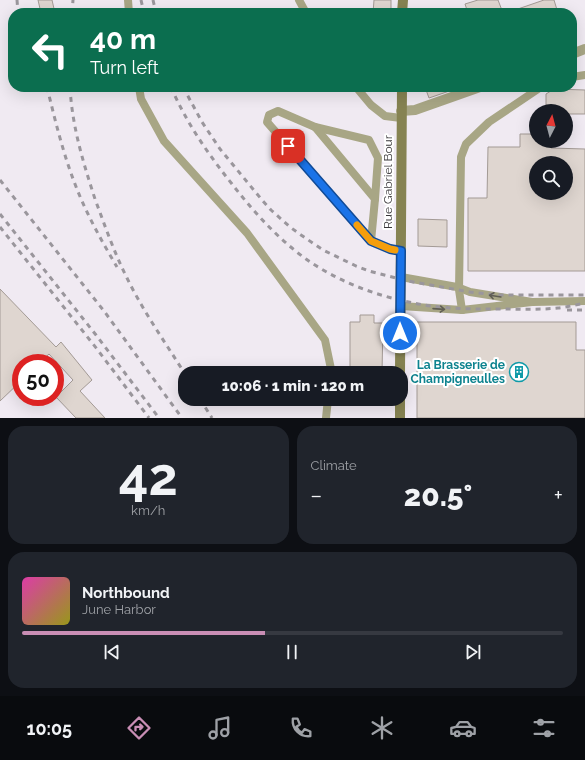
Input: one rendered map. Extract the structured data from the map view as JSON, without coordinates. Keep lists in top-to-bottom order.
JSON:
{
  "streets": {
    "main road": ["Rue Gabriel Bour"]
  },
  "places": {
    "building": ["La Brasserie de Champigneulles"]
  },
  "north": "top",
  "page": {
    "turn": ["40 m", "Turn left"],
    "limit": "50",
    "trip": "10:06 · 1 min · 120 m",
    "tile": [
      ["42", "km/h"],
      "Climate"
    ],
    "heat": ["−", "20.5°", "+"],
    "song": ["Northbound", "June Harbor"],
    "tabs": "10:05"
  }
}
